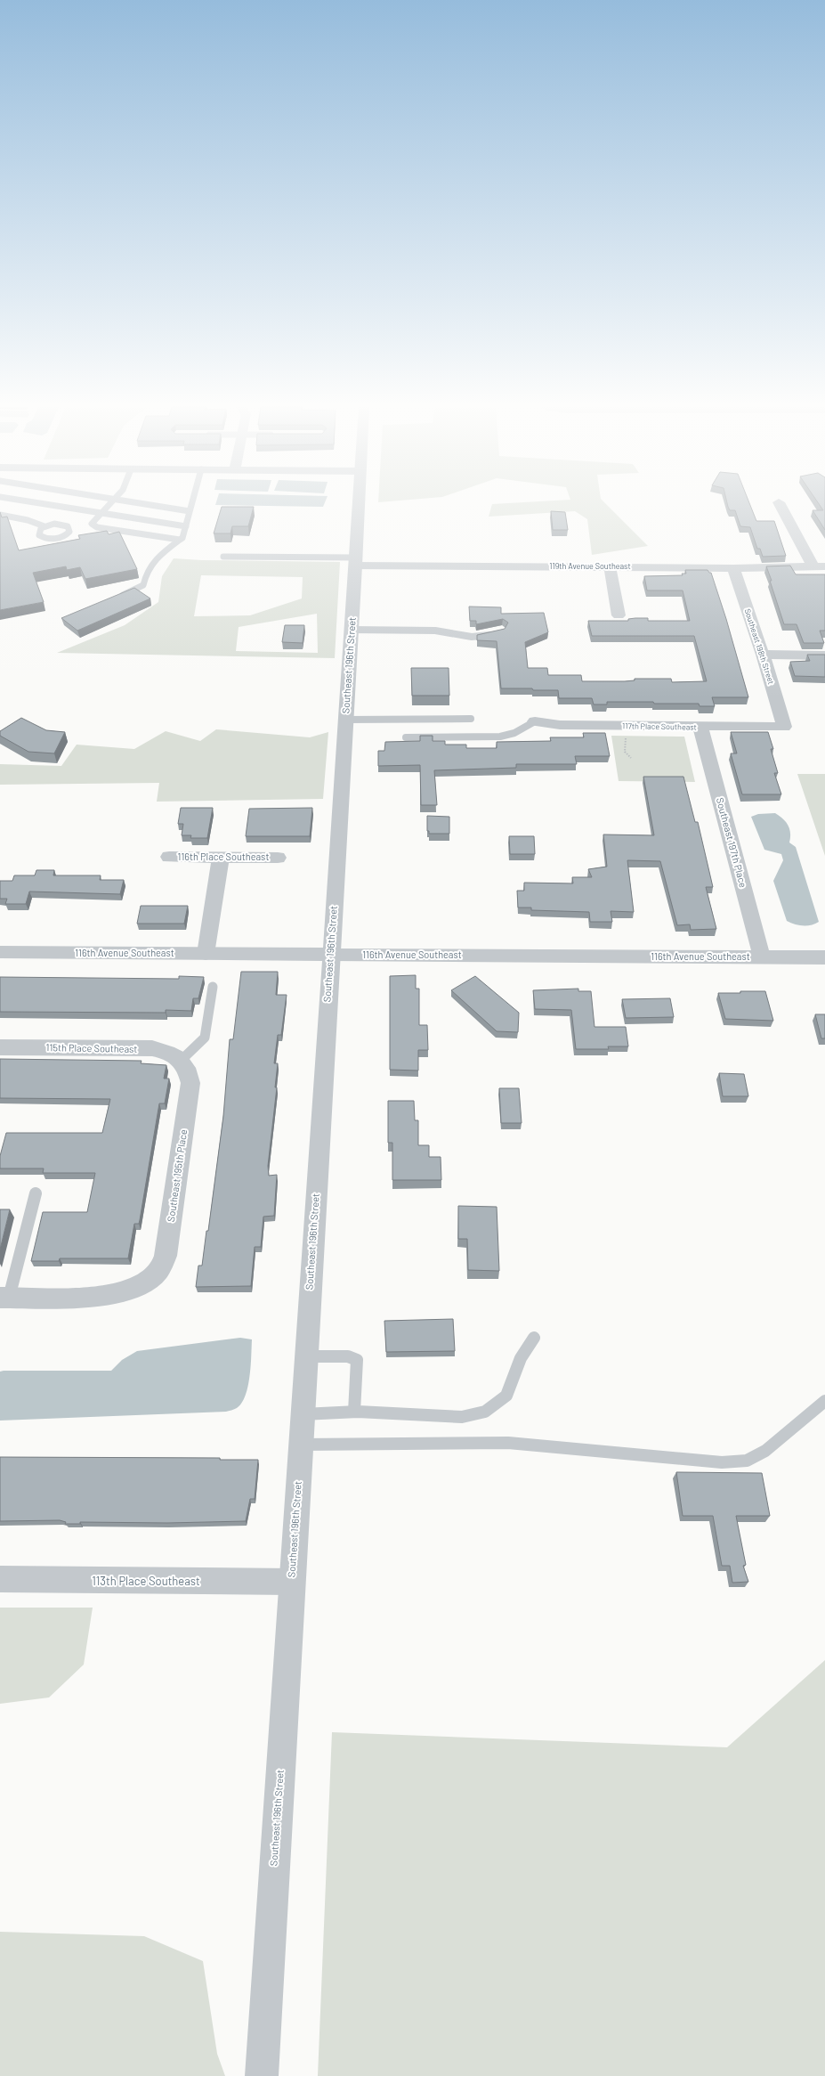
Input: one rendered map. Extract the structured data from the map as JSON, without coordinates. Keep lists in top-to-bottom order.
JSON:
{
  "streets": {
    "street": [
      "119th Avenue Southeast",
      "Southeast 198th Street",
      "Southeast 196th Street",
      "117th Place Southeast",
      "Southeast 197th Place",
      "116th Place Southeast",
      "116th Avenue Southeast",
      "115th Place Southeast",
      "Southeast 195th Place",
      "113th Place Southeast"
    ]
  },
  "crossings": [
    ["119th Avenue Southeast", "Southeast 198th Street"],
    ["119th Avenue Southeast", "Southeast 196th Street"],
    ["Southeast 198th Street", "117th Place Southeast"],
    ["Southeast 196th Street", "116th Avenue Southeast"],
    ["Southeast 196th Street", "113th Place Southeast"],
    ["117th Place Southeast", "Southeast 197th Place"],
    ["Southeast 197th Place", "116th Avenue Southeast"],
    ["115th Place Southeast", "Southeast 195th Place"]
  ]
}
